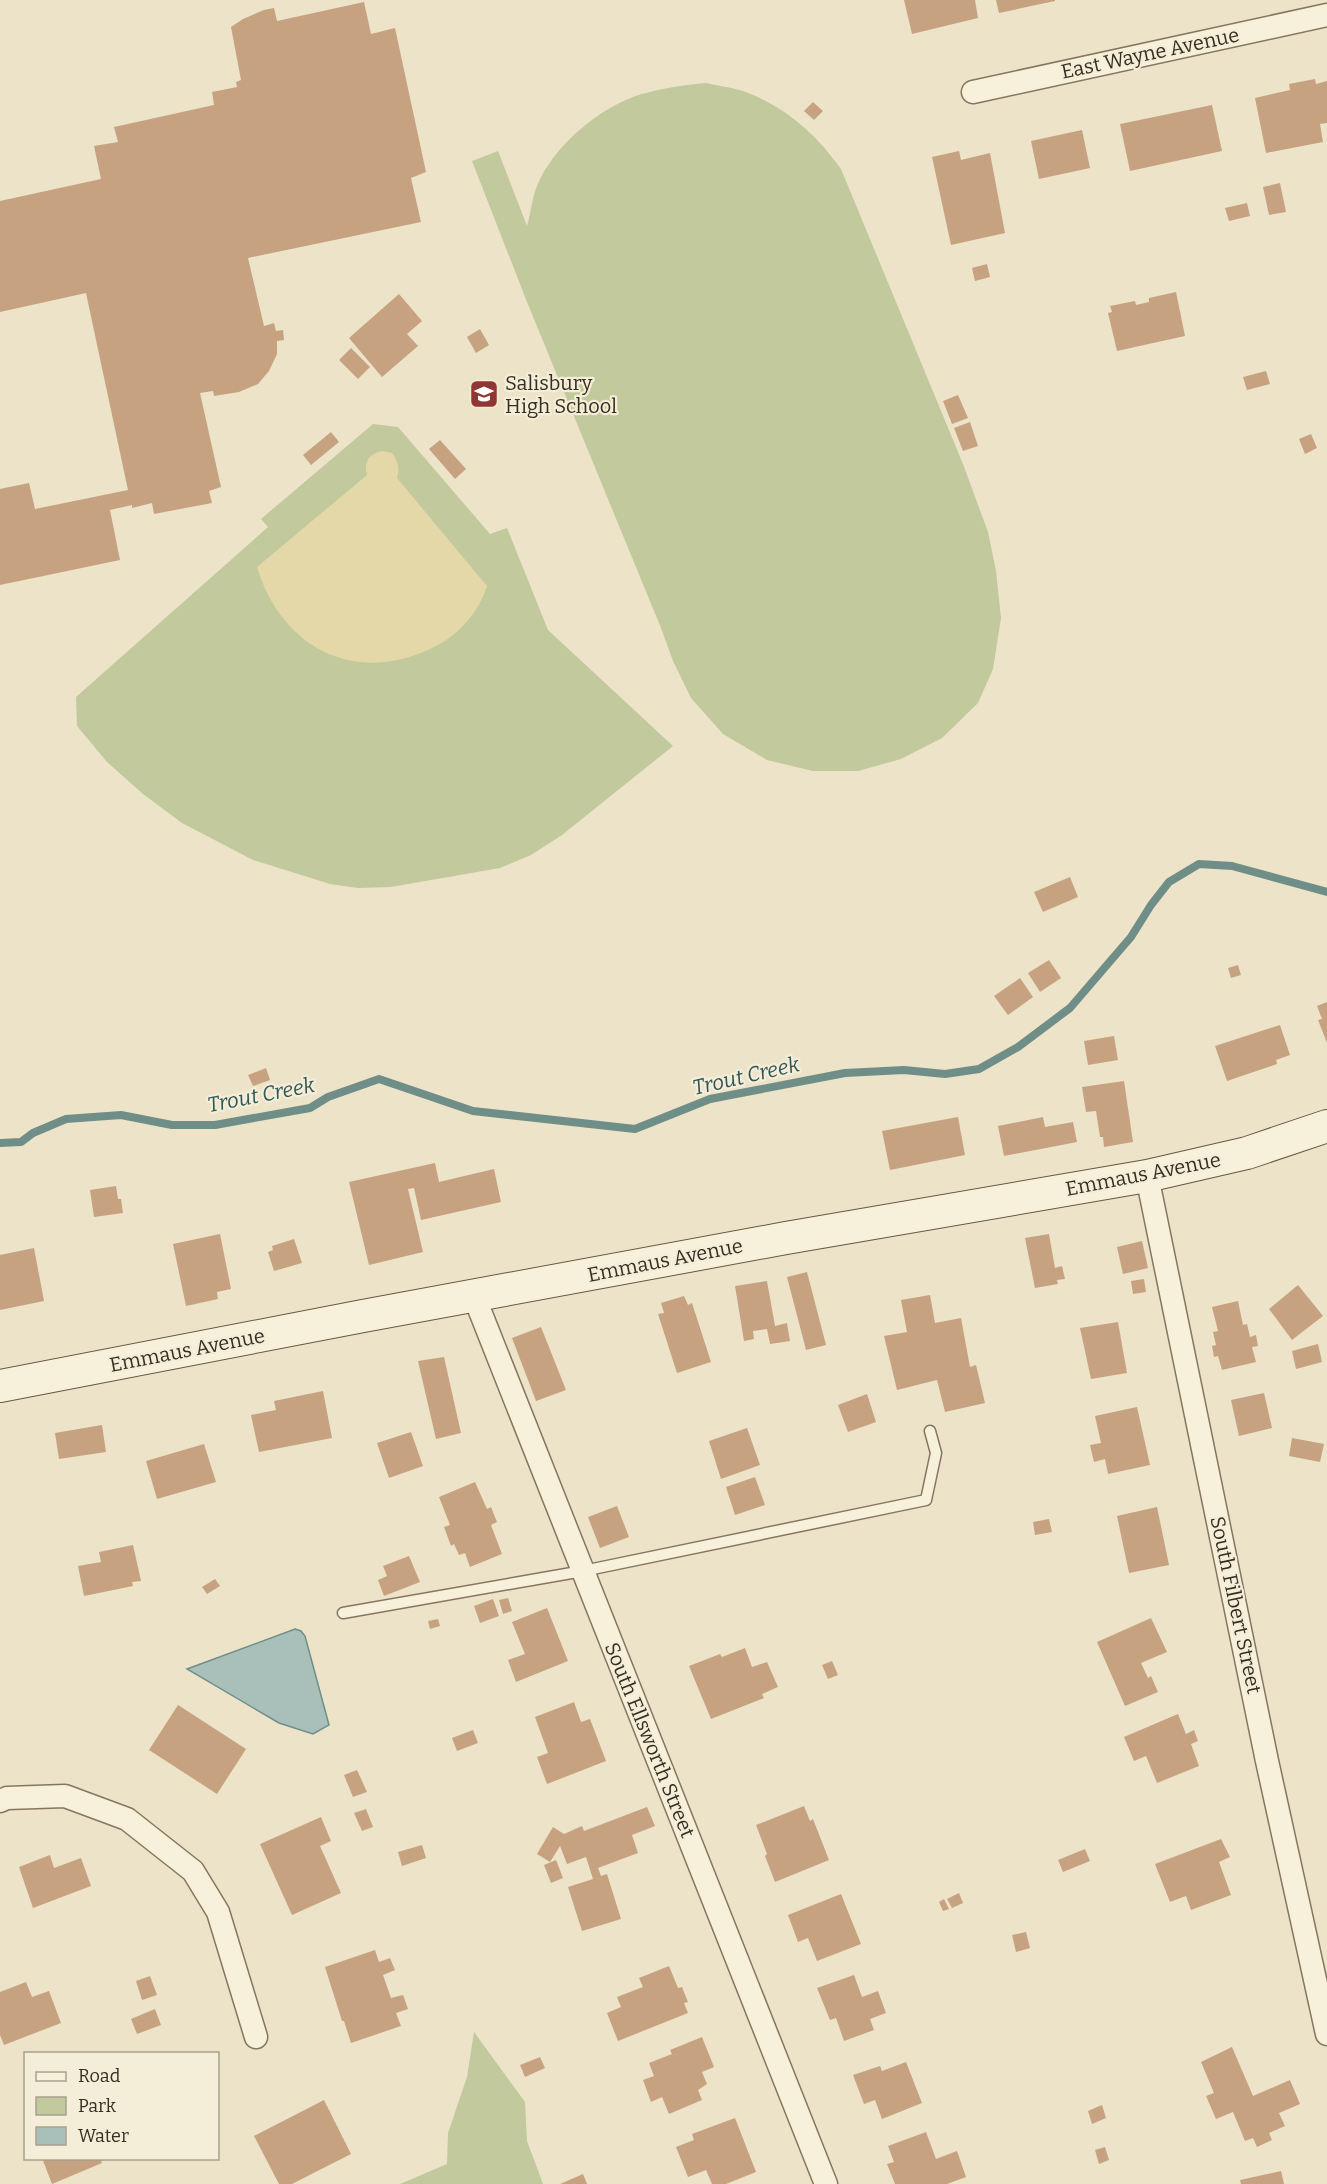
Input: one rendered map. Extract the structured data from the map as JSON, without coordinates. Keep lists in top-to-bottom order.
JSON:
{
  "streets": {
    "main road": ["Emmaus Avenue"],
    "street": ["East Wayne Avenue", "South Filbert Street", "South Ellsworth Street"]
  },
  "crossings": [
    ["Emmaus Avenue", "South Filbert Street"],
    ["Emmaus Avenue", "South Ellsworth Street"]
  ],
  "water": ["Trout Creek"],
  "places": {
    "school or university": ["Salisbury High School"]
  },
  "legend": ["Road", "Park", "Water"]
}
